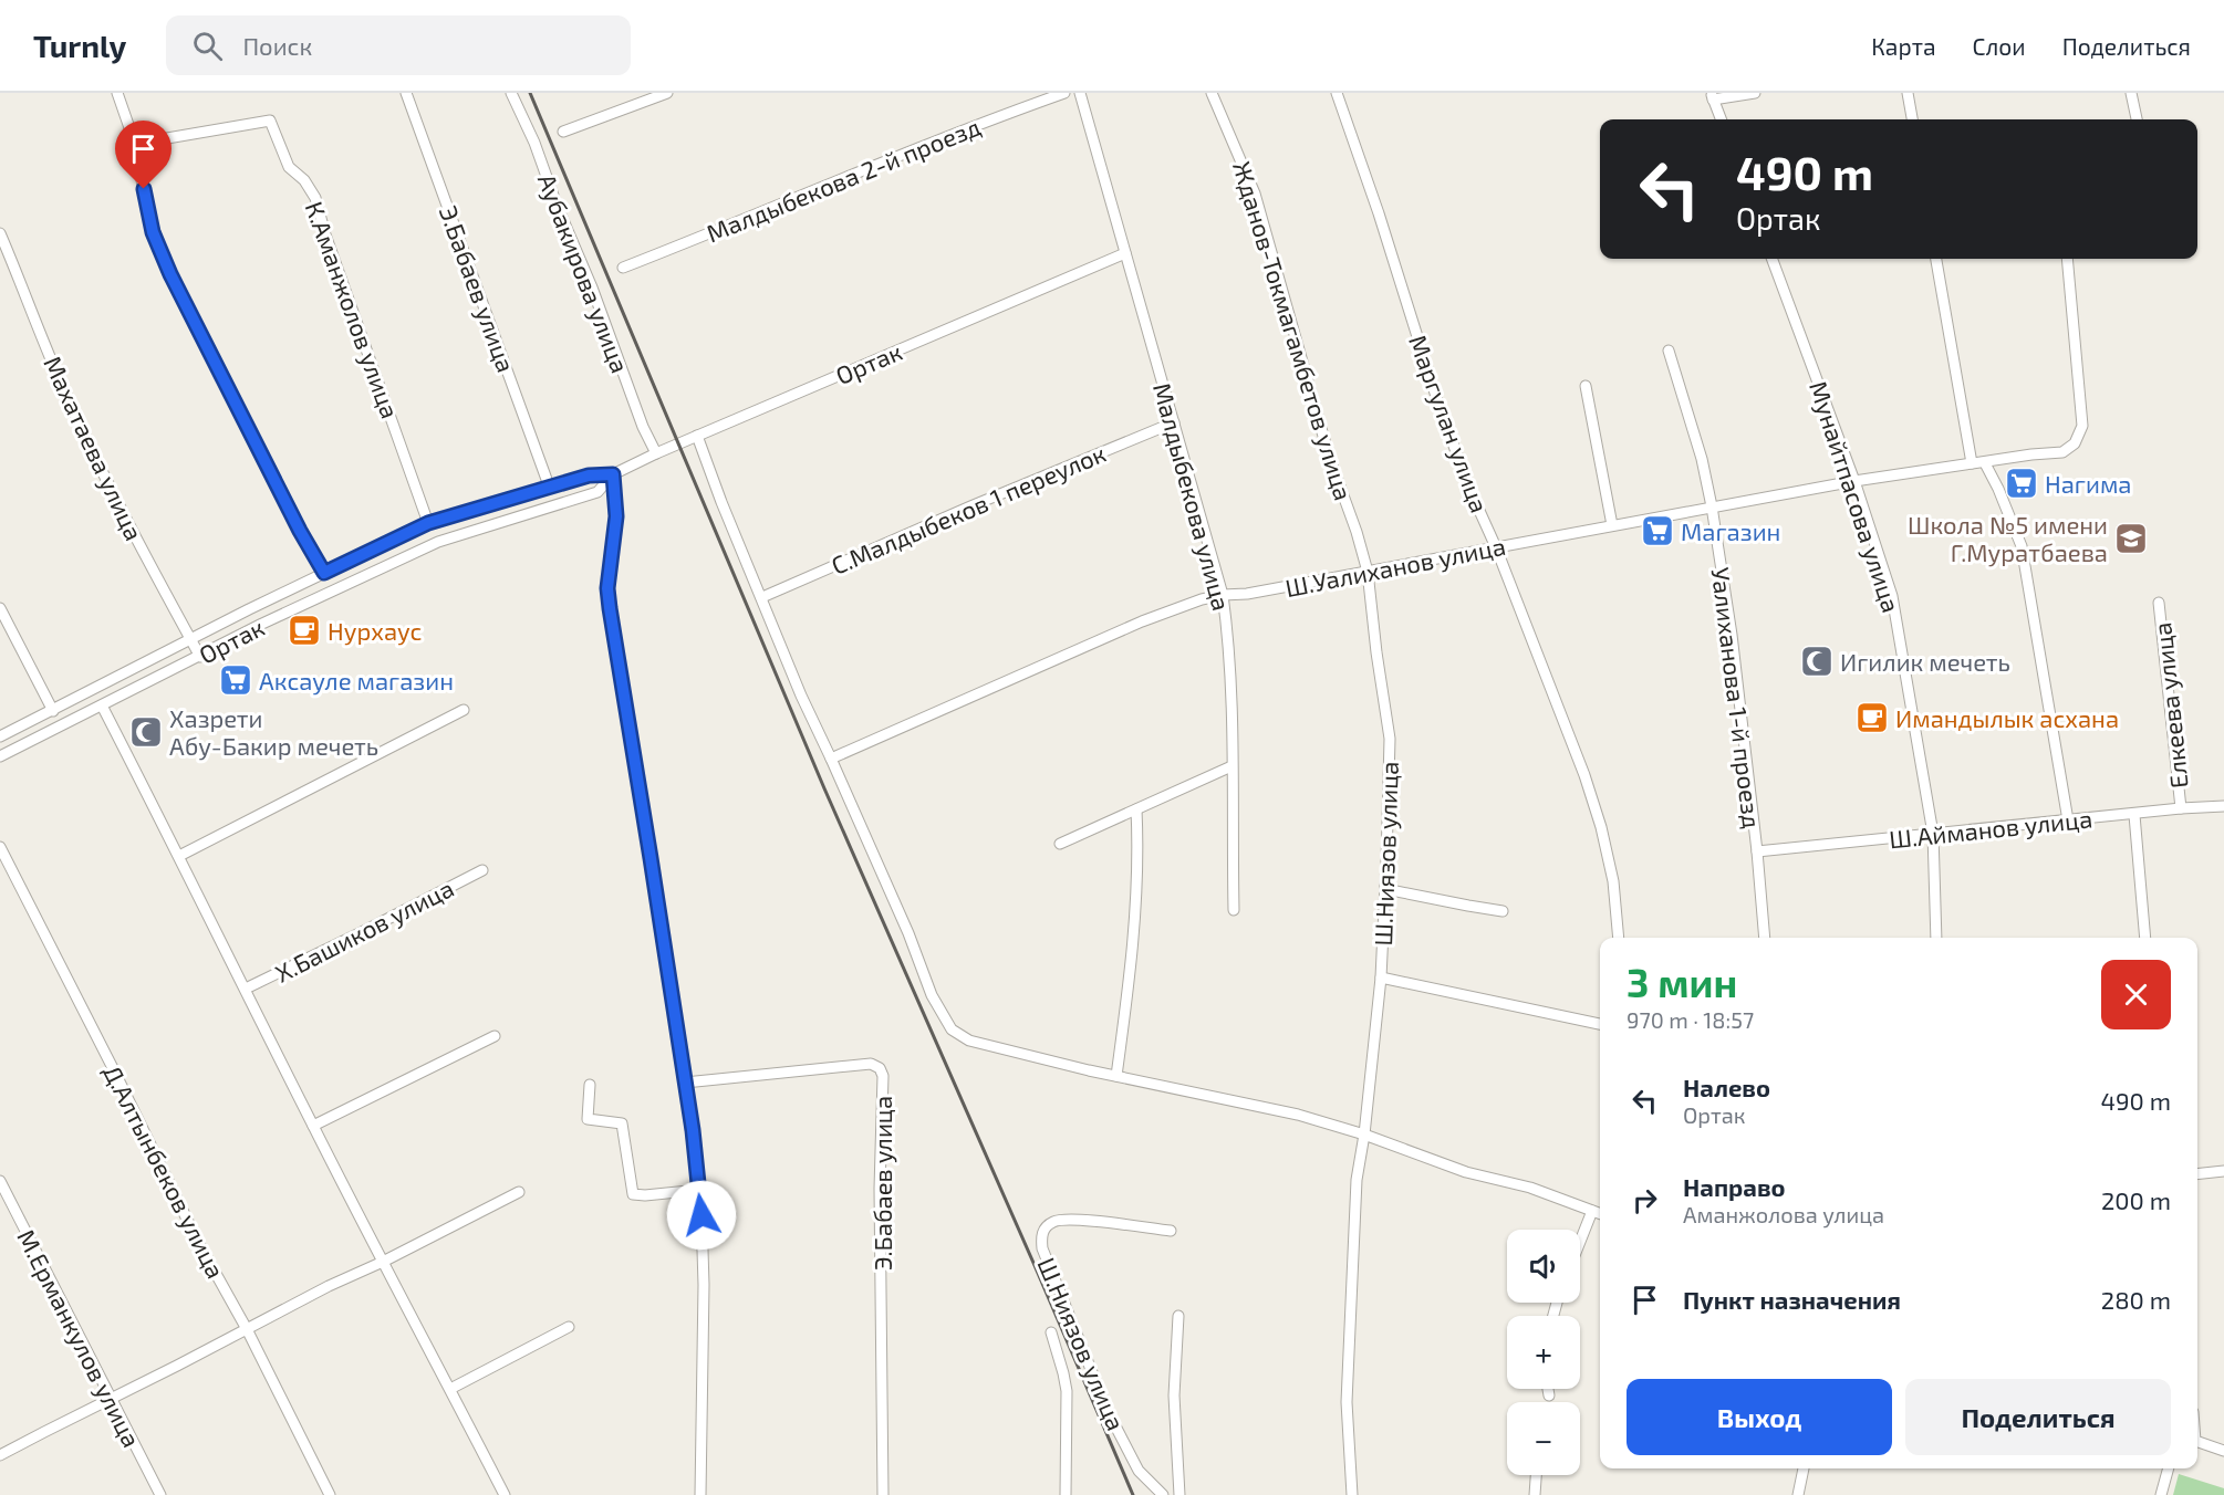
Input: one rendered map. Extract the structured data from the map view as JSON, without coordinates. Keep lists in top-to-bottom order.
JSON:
{
  "streets": {
    "street": [
      "Малдыбекова 2-й проезд",
      "Аубакирова улица",
      "Э.Бабаев улица",
      "К.Аманжолов улица",
      "Жданов-Токмагамбетов улица",
      "Ортак",
      "Маргулан улица",
      "Махатаева улица",
      "Малдыбекова улица",
      "Мунайтпасова улица",
      "С.Малдыбеков 1 переулок",
      "Ш.Уалиханов улица",
      "Уалиханова 1-й проезд",
      "Елкеева улица",
      "Ш.Айманов улица",
      "Ш.Ниязов улица",
      "Х.Башиков улица",
      "Д.Алтынбеков улица",
      "М.Ерманкулов улица"
    ]
  },
  "crossings": [
    ["Аубакирова улица", "Ортак"],
    ["Э.Бабаев улица", "Ортак"],
    ["К.Аманжолов улица", "Ортак"],
    ["Жданов-Токмагамбетов улица", "Ш.Уалиханов улица"],
    ["Жданов-Токмагамбетов улица", "Ш.Ниязов улица"],
    ["Ортак", "Махатаева улица"],
    ["Ортак", "Малдыбекова улица"],
    ["Ортак", "Х.Башиков улица"],
    ["Маргулан улица", "Ш.Уалиханов улица"],
    ["Малдыбекова улица", "С.Малдыбеков 1 переулок"],
    ["Малдыбекова улица", "Ш.Уалиханов улица"],
    ["Мунайтпасова улица", "Ш.Уалиханов улица"],
    ["Мунайтпасова улица", "Ш.Айманов улица"],
    ["Ш.Уалиханов улица", "Уалиханова 1-й проезд"],
    ["Ш.Уалиханов улица", "Ш.Ниязов улица"],
    ["Уалиханова 1-й проезд", "Ш.Айманов улица"],
    ["Елкеева улица", "Ш.Айманов улица"]
  ],
  "places": {
    "supermarket": ["Нагима", "Магазин", "Аксауле магазин"],
    "school or university": ["Школа №5 имени Г.Муратбаева"],
    "cafe": ["Нурхаус", "Имандылык асхана"],
    "mosque": ["Игилик мечеть", "Хазрети Абу-Бакир мечеть"]
  },
  "page": {
    "header": "Turnly",
    "search": "Поиск",
    "nav": ["Карта", "Слои", "Поделиться"],
    "turn": ["490 m", "Ортак"],
    "heading": ["3 мин", "970 m · 18:57"],
    "list": [
      {
        "name": "Налево",
        "note": "Ортак",
        "value": "490 m"
      },
      {
        "name": "Направо",
        "note": "Аманжолова улица",
        "value": "200 m"
      },
      {
        "name": "Пункт назначения",
        "value": "280 m"
      }
    ],
    "map_buttons": ["+", "−"],
    "buttons": ["Выход", "Поделиться"]
  }
}
